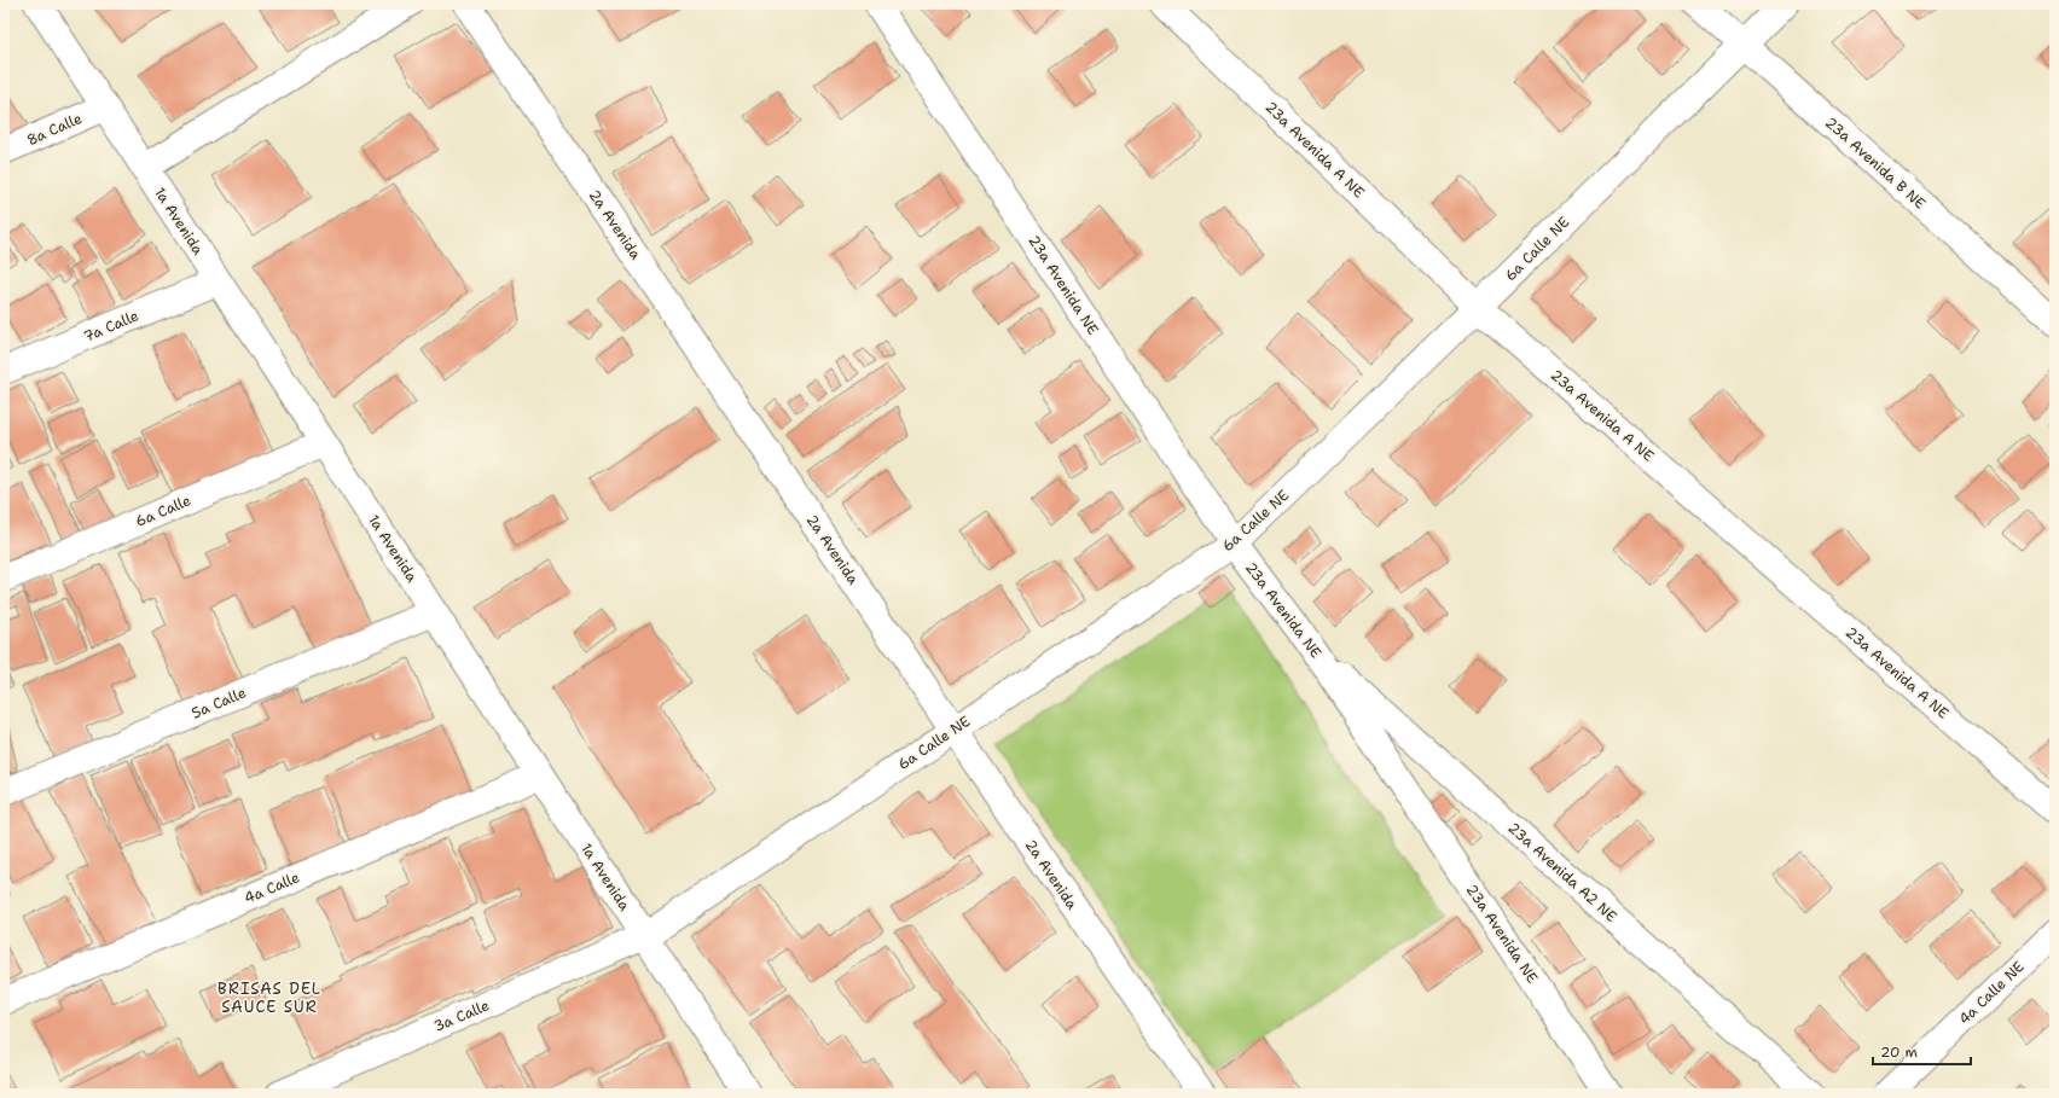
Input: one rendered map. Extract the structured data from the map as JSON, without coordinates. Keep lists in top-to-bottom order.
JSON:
{
  "streets": {
    "street": [
      "8a Calle",
      "23a Avenida A NE",
      "23a Avenida B NE",
      "1a Avenida",
      "2a Avenida",
      "6a Calle NE",
      "23a Avenida NE",
      "7a Calle",
      "6a Calle",
      "5a Calle",
      "23a Avenida A2 NE",
      "4a Calle",
      "4a Calle NE",
      "3a Calle"
    ]
  },
  "crossings": [
    ["8a Calle", "1a Avenida"],
    ["23a Avenida A NE", "6a Calle NE"],
    ["23a Avenida B NE", "6a Calle NE"],
    ["1a Avenida", "6a Calle NE"],
    ["1a Avenida", "7a Calle"],
    ["1a Avenida", "6a Calle"],
    ["1a Avenida", "5a Calle"],
    ["1a Avenida", "4a Calle"],
    ["1a Avenida", "3a Calle"],
    ["2a Avenida", "6a Calle NE"],
    ["6a Calle NE", "23a Avenida NE"],
    ["6a Calle NE", "3a Calle"],
    ["23a Avenida NE", "23a Avenida A2 NE"]
  ],
  "districts": ["BRISAS DEL SAUCE SUR"],
  "scale_bar": "20 m"
}
